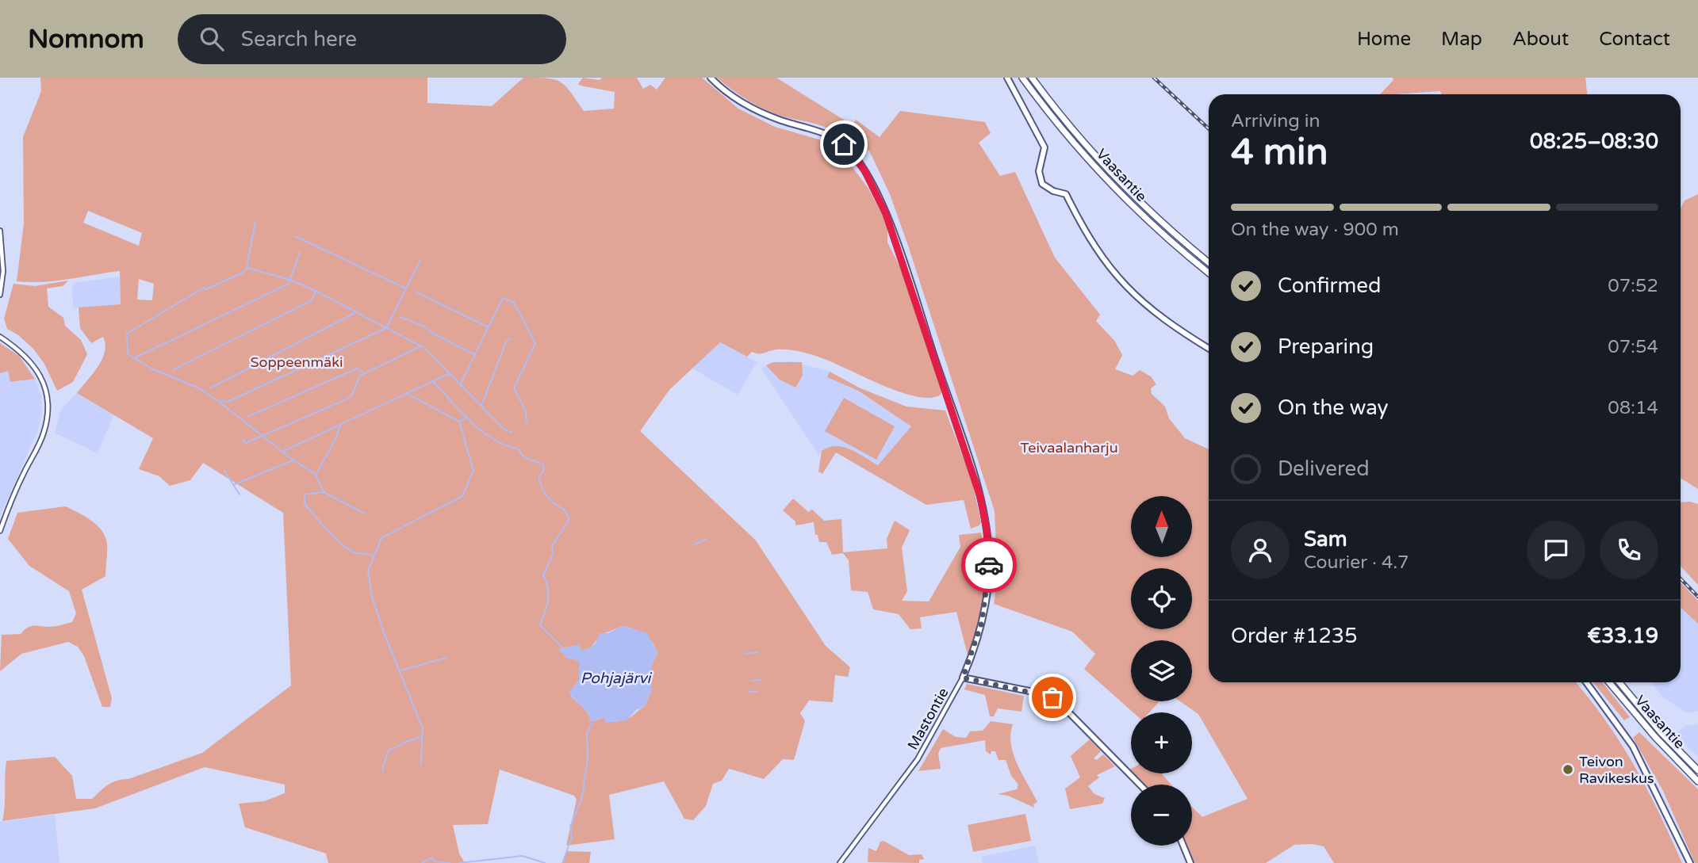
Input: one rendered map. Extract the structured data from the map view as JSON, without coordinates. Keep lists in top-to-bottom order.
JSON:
{
  "streets": {
    "highway": ["Vaasantie"],
    "main road": ["Mastontie"]
  },
  "water": ["Pohjajärvi"],
  "parks": ["Soppeenmäki", "Teivaalanharju"],
  "places": ["Teivon Ravikeskus"],
  "north": "top",
  "page": {
    "header": "Nomnom",
    "search": "Search here",
    "nav": [
      "Home",
      "Map",
      "About",
      "Contact"
    ],
    "heading": ["4 min", "Arriving in", "08:25–08:30"],
    "panel": [
      "Sam",
      "Courier · 4.7",
      "Order #1235",
      "€33.19"
    ],
    "bar": "On the way · 900 m",
    "list": [
      ["Confirmed", "07:52"],
      ["Preparing", "07:54"],
      ["On the way", "08:14"],
      "Delivered"
    ],
    "map_buttons": ["+", "−"]
  }
}
